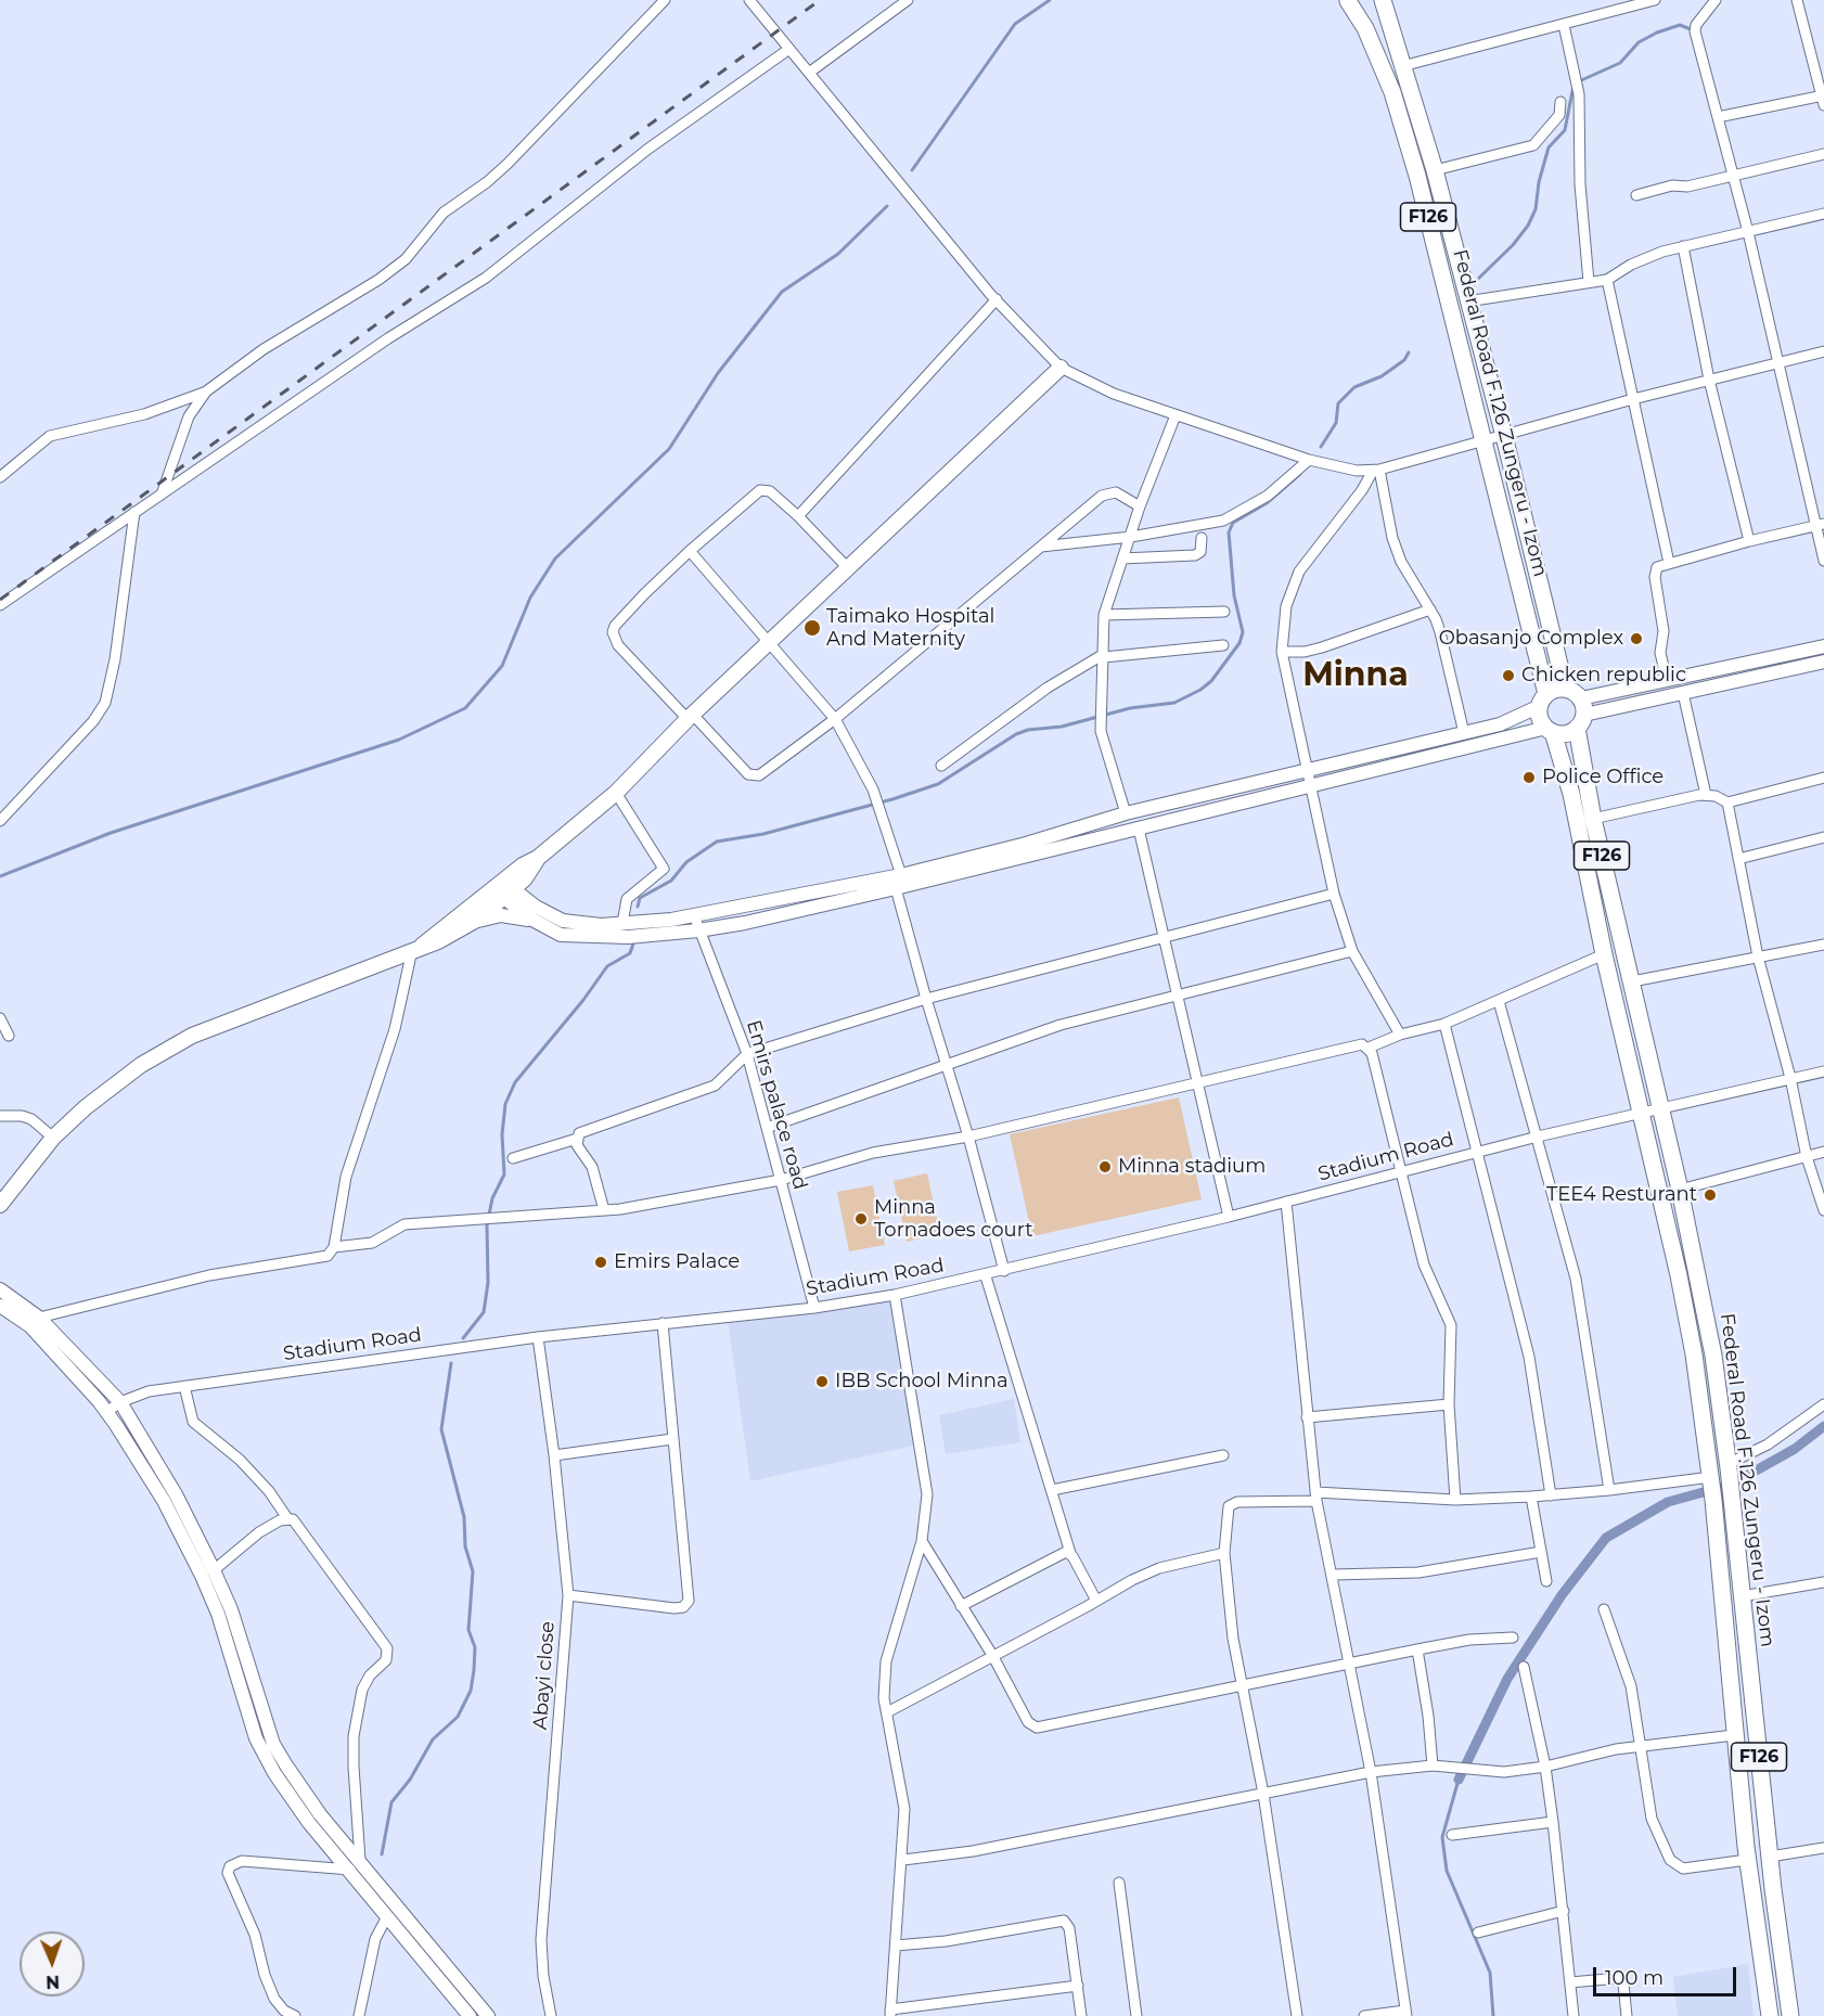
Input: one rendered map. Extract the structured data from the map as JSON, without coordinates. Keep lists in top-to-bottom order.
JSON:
{
  "streets": {
    "main road": ["F126", "Federal Road F.126 Zungeru - Izom"],
    "street": ["Emirs palace road", "Stadium Road", "Abayi close"]
  },
  "crossings": [
    ["F126", "Federal Road F.126 Zungeru - Izom"],
    ["Federal Road F.126 Zungeru - Izom", "Stadium Road"],
    ["Emirs palace road", "Stadium Road"],
    ["Stadium Road", "Abayi close"]
  ],
  "districts": ["Minna"],
  "places": [
    "Taimako Hospital And Maternity",
    "Obasanjo Complex",
    "Chicken republic",
    "Police Office",
    "Minna stadium",
    "TEE4 Resturant",
    "Minna Tornadoes court",
    "Emirs Palace",
    "IBB School Minna"
  ],
  "scale_bar": "100 m",
  "north": "bottom"
}
